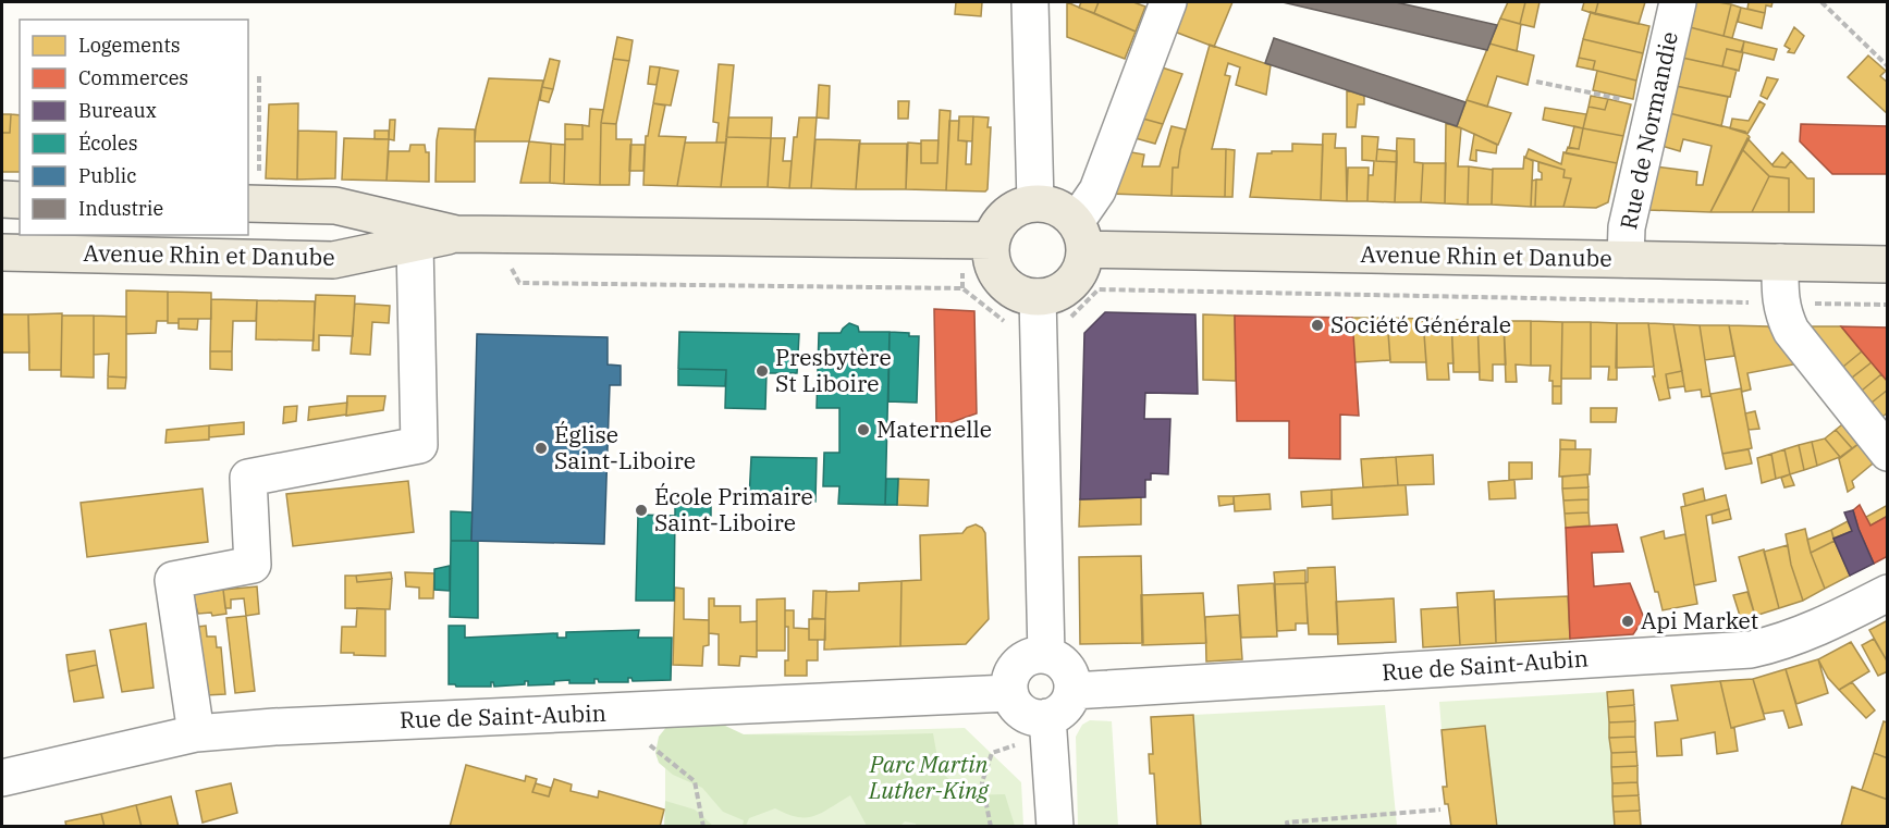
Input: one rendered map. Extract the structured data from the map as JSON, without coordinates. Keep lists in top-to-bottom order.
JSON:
{
  "streets": {
    "main road": ["Avenue Rhin et Danube"],
    "street": ["Rue de Normandie", "Rue de Saint-Aubin"]
  },
  "crossings": [
    ["Rue de Normandie", "Avenue Rhin et Danube"]
  ],
  "parks": ["Parc Martin Luther-King"],
  "places": [
    "Société Générale",
    "Presbytère St Liboire",
    "Maternelle",
    "Église Saint-Liboire",
    "École Primaire Saint-Liboire",
    "Api Market"
  ],
  "legend": [
    "Logements",
    "Commerces",
    "Bureaux",
    "Écoles",
    "Public",
    "Industrie"
  ]
}
